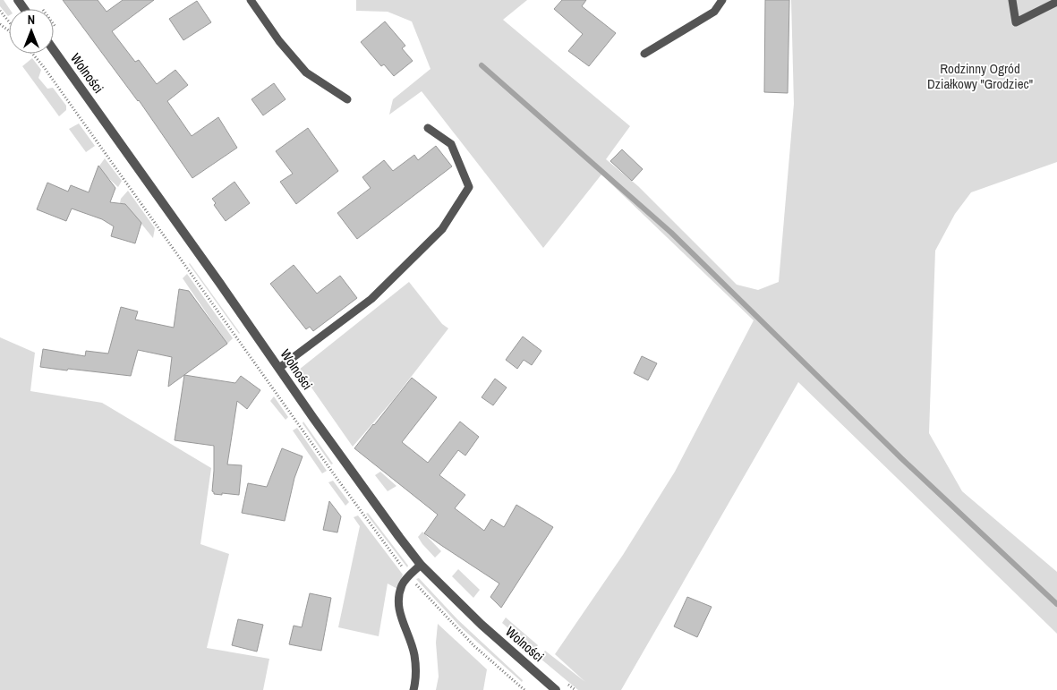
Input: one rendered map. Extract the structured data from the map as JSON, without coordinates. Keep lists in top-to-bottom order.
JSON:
{
  "streets": {
    "street": ["Wolności"]
  },
  "parks": ["Rodzinny Ogród Działkowy \"Grodziec\""],
  "north": "top"
}
